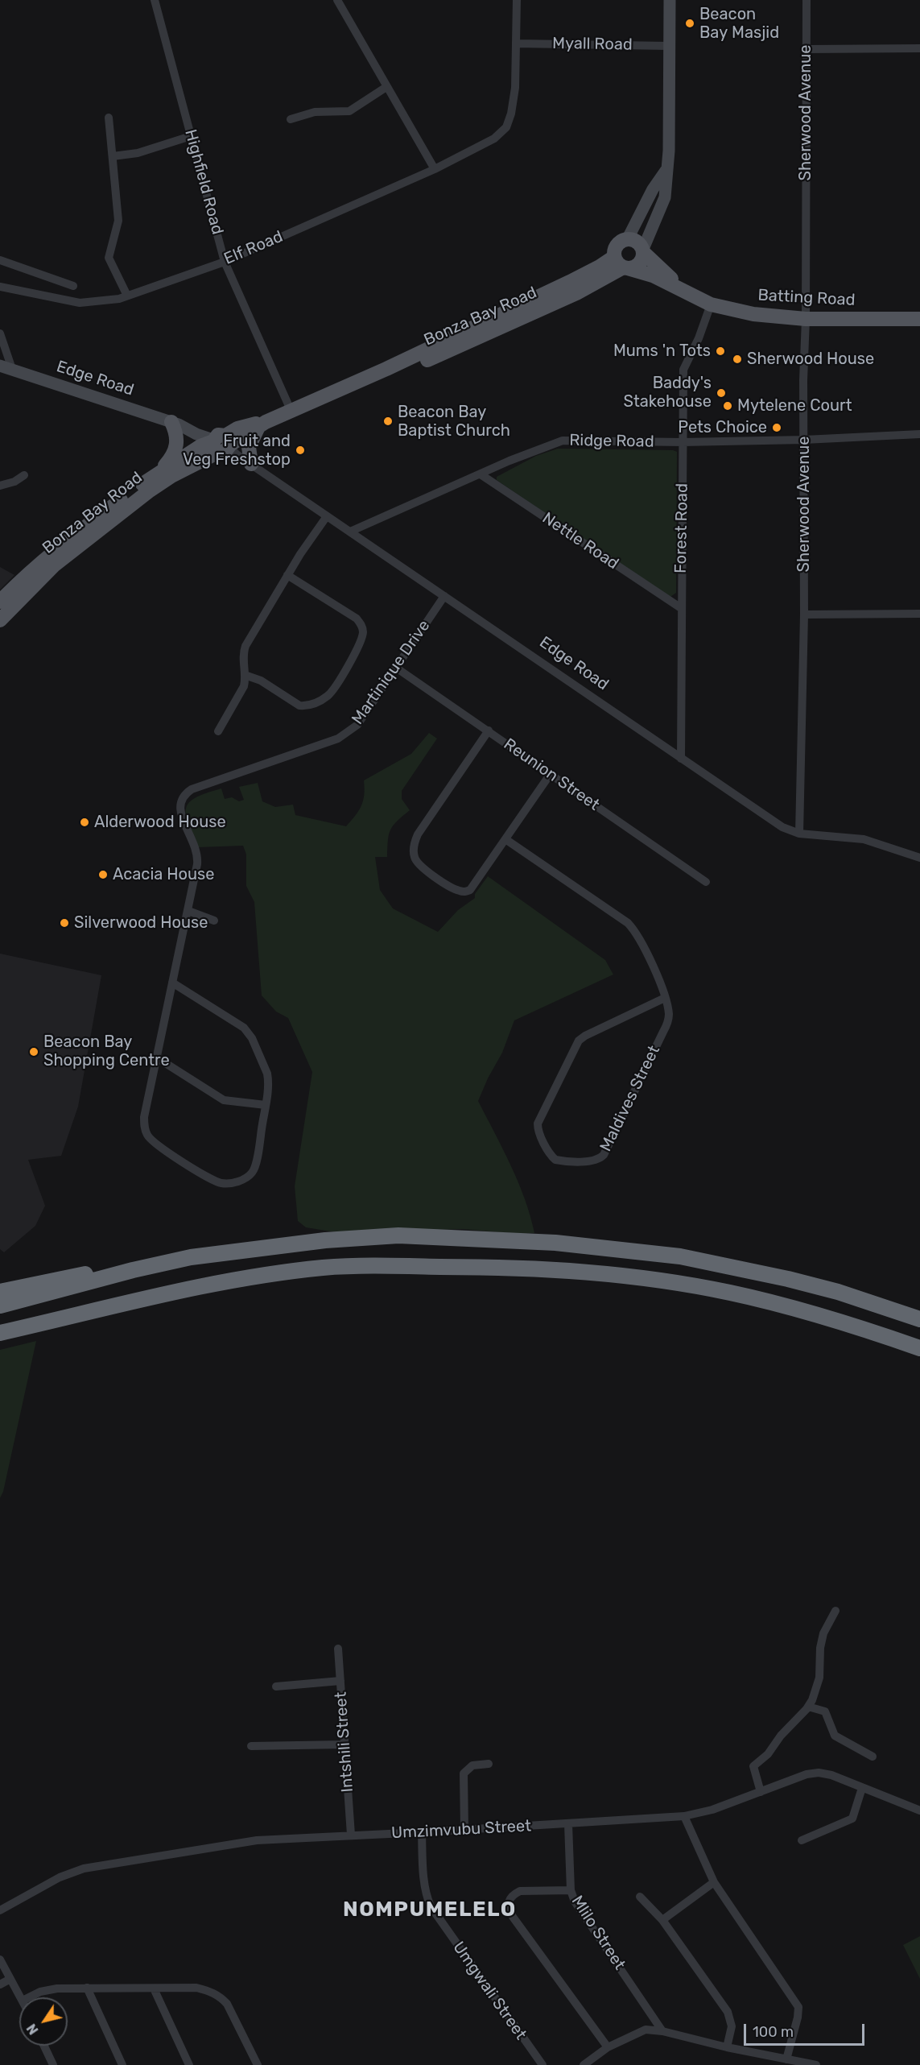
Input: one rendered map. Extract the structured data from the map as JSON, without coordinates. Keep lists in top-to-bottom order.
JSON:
{
  "streets": {
    "main road": ["Batting Road", "Bonza Bay Road"],
    "street": [
      "Myall Road",
      "Sherwood Avenue",
      "Highfield Road",
      "Elf Road",
      "Edge Road",
      "Ridge Road",
      "Forest Road",
      "Nettle Road",
      "Martinique Drive",
      "Reunion Street",
      "Maldives Street",
      "Intshili Street",
      "Umzimvubu Street",
      "Mlilo Street",
      "Umgwali Street"
    ]
  },
  "crossings": [
    ["Myall Road", "Elf Road"],
    ["Sherwood Avenue", "Batting Road"],
    ["Sherwood Avenue", "Edge Road"],
    ["Sherwood Avenue", "Ridge Road"],
    ["Highfield Road", "Elf Road"],
    ["Highfield Road", "Bonza Bay Road"],
    ["Batting Road", "Bonza Bay Road"],
    ["Batting Road", "Forest Road"],
    ["Bonza Bay Road", "Edge Road"],
    ["Edge Road", "Ridge Road"],
    ["Edge Road", "Forest Road"],
    ["Edge Road", "Martinique Drive"],
    ["Ridge Road", "Forest Road"],
    ["Ridge Road", "Nettle Road"],
    ["Forest Road", "Nettle Road"],
    ["Martinique Drive", "Reunion Street"],
    ["Intshili Street", "Umzimvubu Street"],
    ["Umzimvubu Street", "Mlilo Street"],
    ["Umzimvubu Street", "Umgwali Street"]
  ],
  "districts": ["NOMPUMELELO"],
  "places": [
    "Beacon Bay Masjid",
    "Mums 'n Tots",
    "Sherwood House",
    "Baddy's Stakehouse",
    "Mytelene Court",
    "Beacon Bay Baptist Church",
    "Pets Choice",
    "Fruit and Veg Freshstop",
    "Alderwood House",
    "Acacia House",
    "Silverwood House",
    "Beacon Bay Shopping Centre"
  ],
  "scale_bar": "100 m",
  "north": "bottom left"
}
